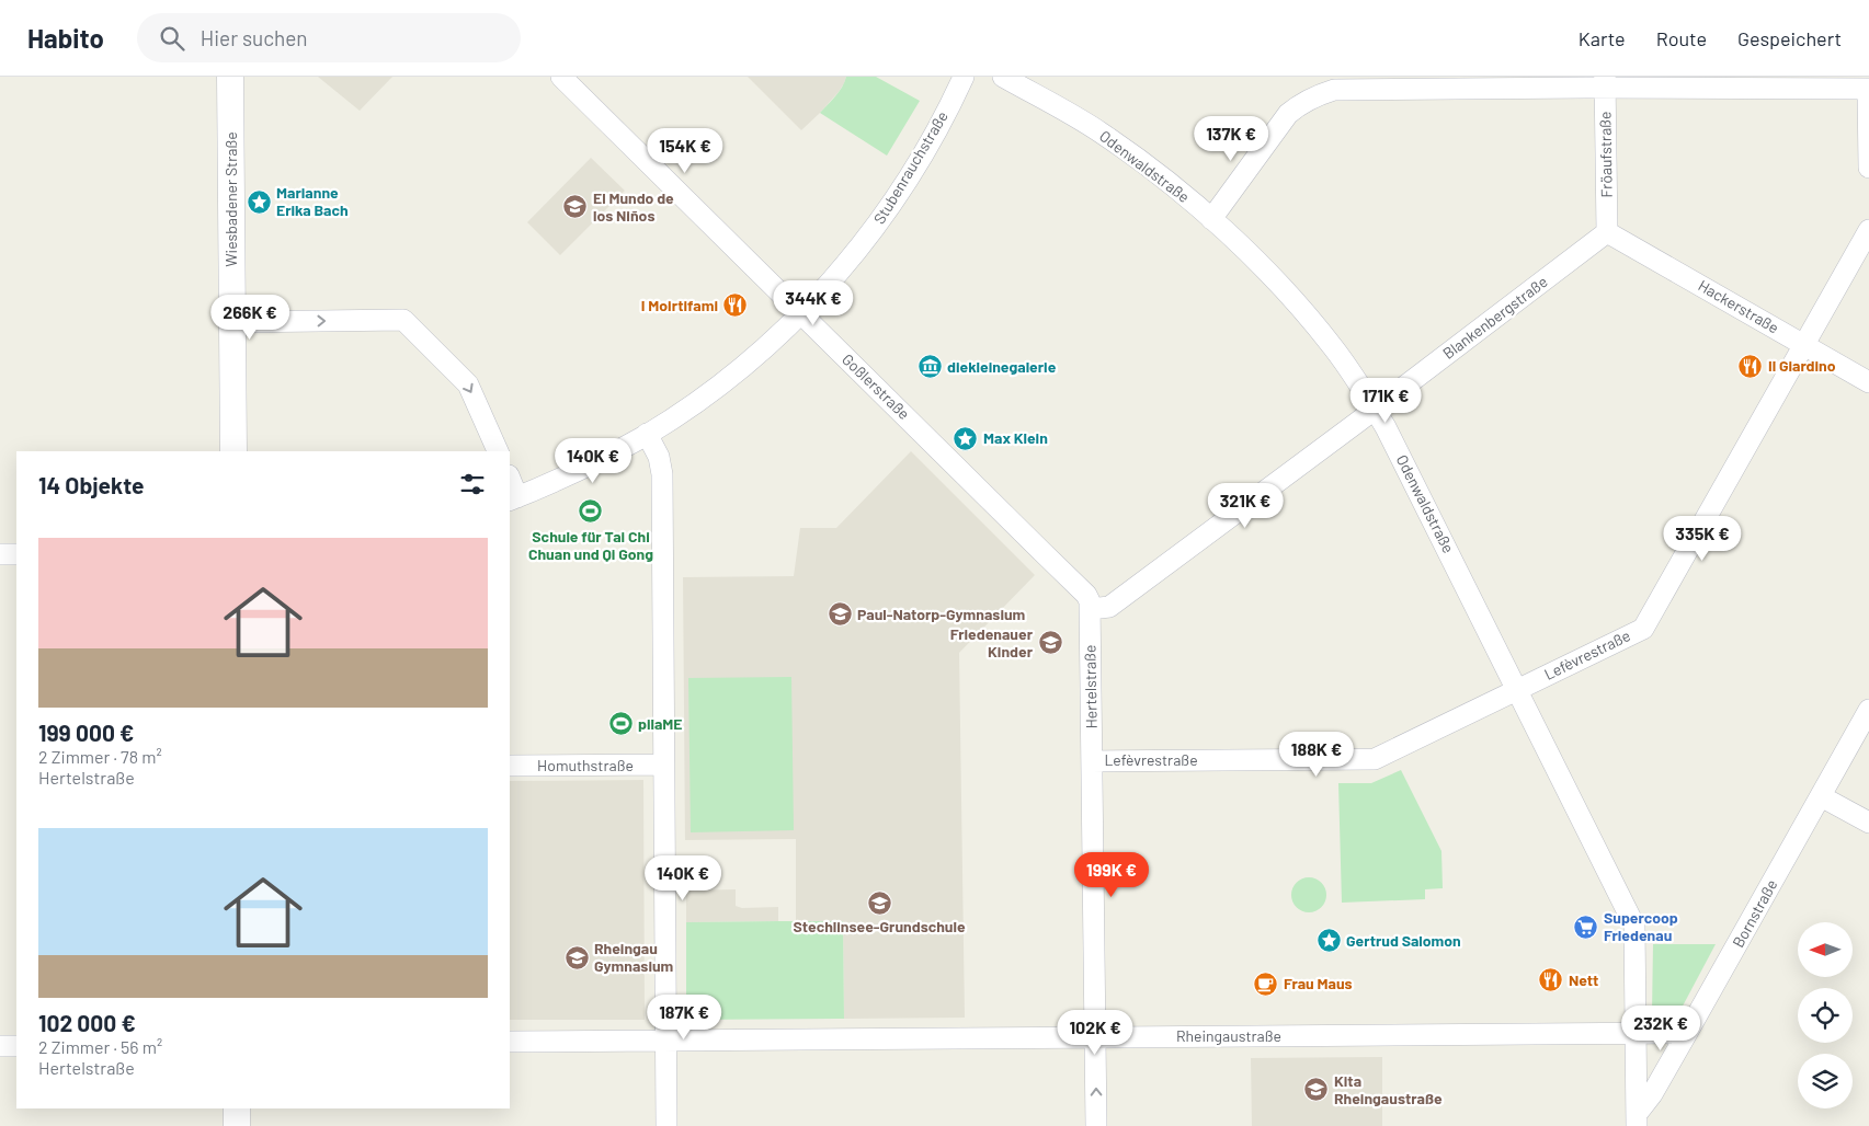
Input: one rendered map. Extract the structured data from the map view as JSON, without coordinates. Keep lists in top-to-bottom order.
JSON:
{
  "streets": {
    "street": [
      "Fröaufstraße",
      "Odenwaldstraße",
      "Stubenrauchstraße",
      "Wiesbadener Straße",
      "Hackerstraße",
      "Blankenbergstraße",
      "Goßlerstraße",
      "Lefèvrestraße",
      "Hertelstraße",
      "Homuthstraße",
      "Bornstraße",
      "Rheingaustraße"
    ]
  },
  "crossings": [
    ["Fröaufstraße", "Hackerstraße"],
    ["Fröaufstraße", "Blankenbergstraße"],
    ["Odenwaldstraße", "Blankenbergstraße"],
    ["Odenwaldstraße", "Lefèvrestraße"],
    ["Odenwaldstraße", "Bornstraße"],
    ["Odenwaldstraße", "Rheingaustraße"],
    ["Stubenrauchstraße", "Goßlerstraße"],
    ["Hackerstraße", "Blankenbergstraße"],
    ["Hackerstraße", "Lefèvrestraße"],
    ["Blankenbergstraße", "Goßlerstraße"],
    ["Blankenbergstraße", "Hertelstraße"],
    ["Goßlerstraße", "Hertelstraße"],
    ["Lefèvrestraße", "Hertelstraße"],
    ["Hertelstraße", "Rheingaustraße"],
    ["Bornstraße", "Rheingaustraße"]
  ],
  "places": {
    "place": ["Marianne Erika Bach", "Max Klein", "Gertrud Salomon"],
    "school or university": [
      "El Mundo de los Niños",
      "Paul-Natorp-Gymnasium",
      "Friedenauer Kinder",
      "Stechlinsee-Grundschule",
      "Rheingau Gymnasium",
      "Kita Rheingaustraße"
    ],
    "restaurant": ["I Moirtifami", "Il Giardino", "Nett"],
    "museum": ["diekleinegalerie"],
    "sports": ["Schule für Tai Chi Chuan und Qi Gong", "pilaME"],
    "supermarket": ["Supercoop Friedenau"],
    "cafe": ["Frau Maus"]
  },
  "north": "left",
  "page": {
    "header": "Habito",
    "search": "Hier suchen",
    "nav": ["Karte", "Route", "Gespeichert"],
    "price": [
      "137K €",
      "154K €",
      "344K €",
      "266K €",
      "171K €",
      "140K €",
      "321K €",
      "335K €",
      "188K €",
      "199K €",
      "140K €",
      "187K €",
      "232K €",
      "102K €"
    ],
    "heading": "14 Objekte",
    "list": [
      {
        "name": "199 000 €",
        "note": "2 Zimmer · 78 m² · Hertelstraße"
      },
      {
        "name": "102 000 €",
        "note": "2 Zimmer · 56 m² · Hertelstraße"
      }
    ]
  }
}
